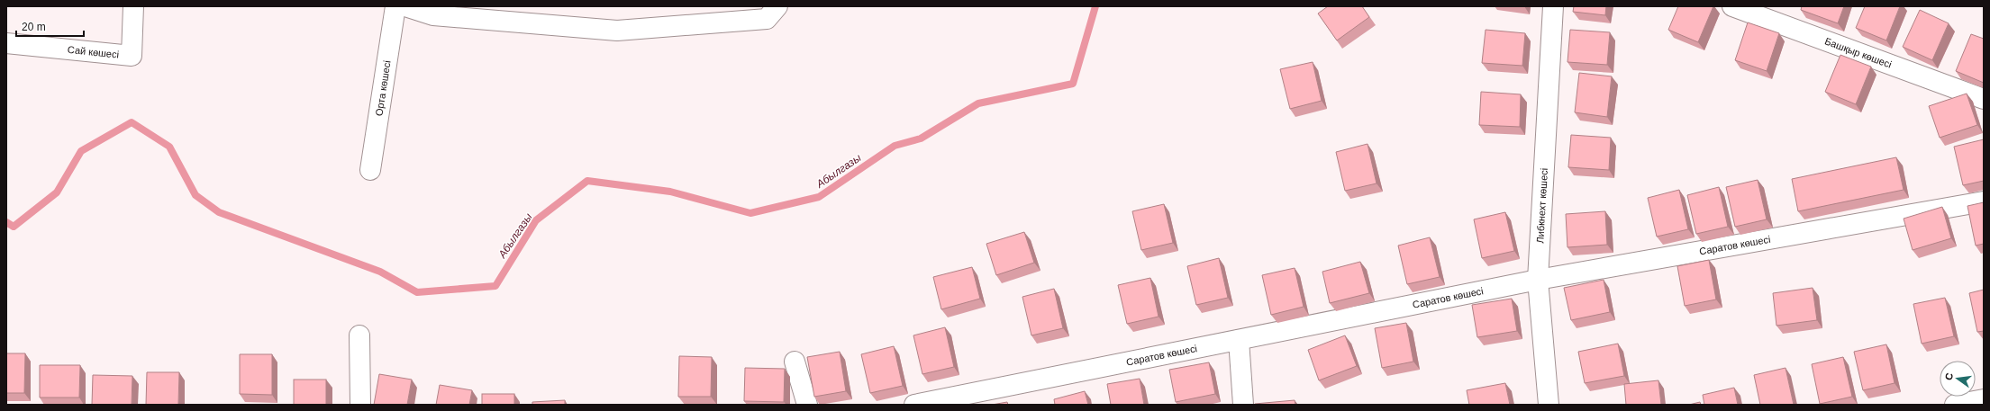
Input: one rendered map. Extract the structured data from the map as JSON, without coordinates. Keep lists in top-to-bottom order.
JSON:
{
  "streets": {
    "street": [
      "Сай көшесі",
      "Башқыр көшесі",
      "Орта көшесі",
      "Либкнехт көшесі",
      "Саратов көшесі"
    ]
  },
  "crossings": [
    ["Либкнехт көшесі", "Саратов көшесі"]
  ],
  "water": ["Абылгазы"],
  "scale_bar": "20 m",
  "north": "left"
}
